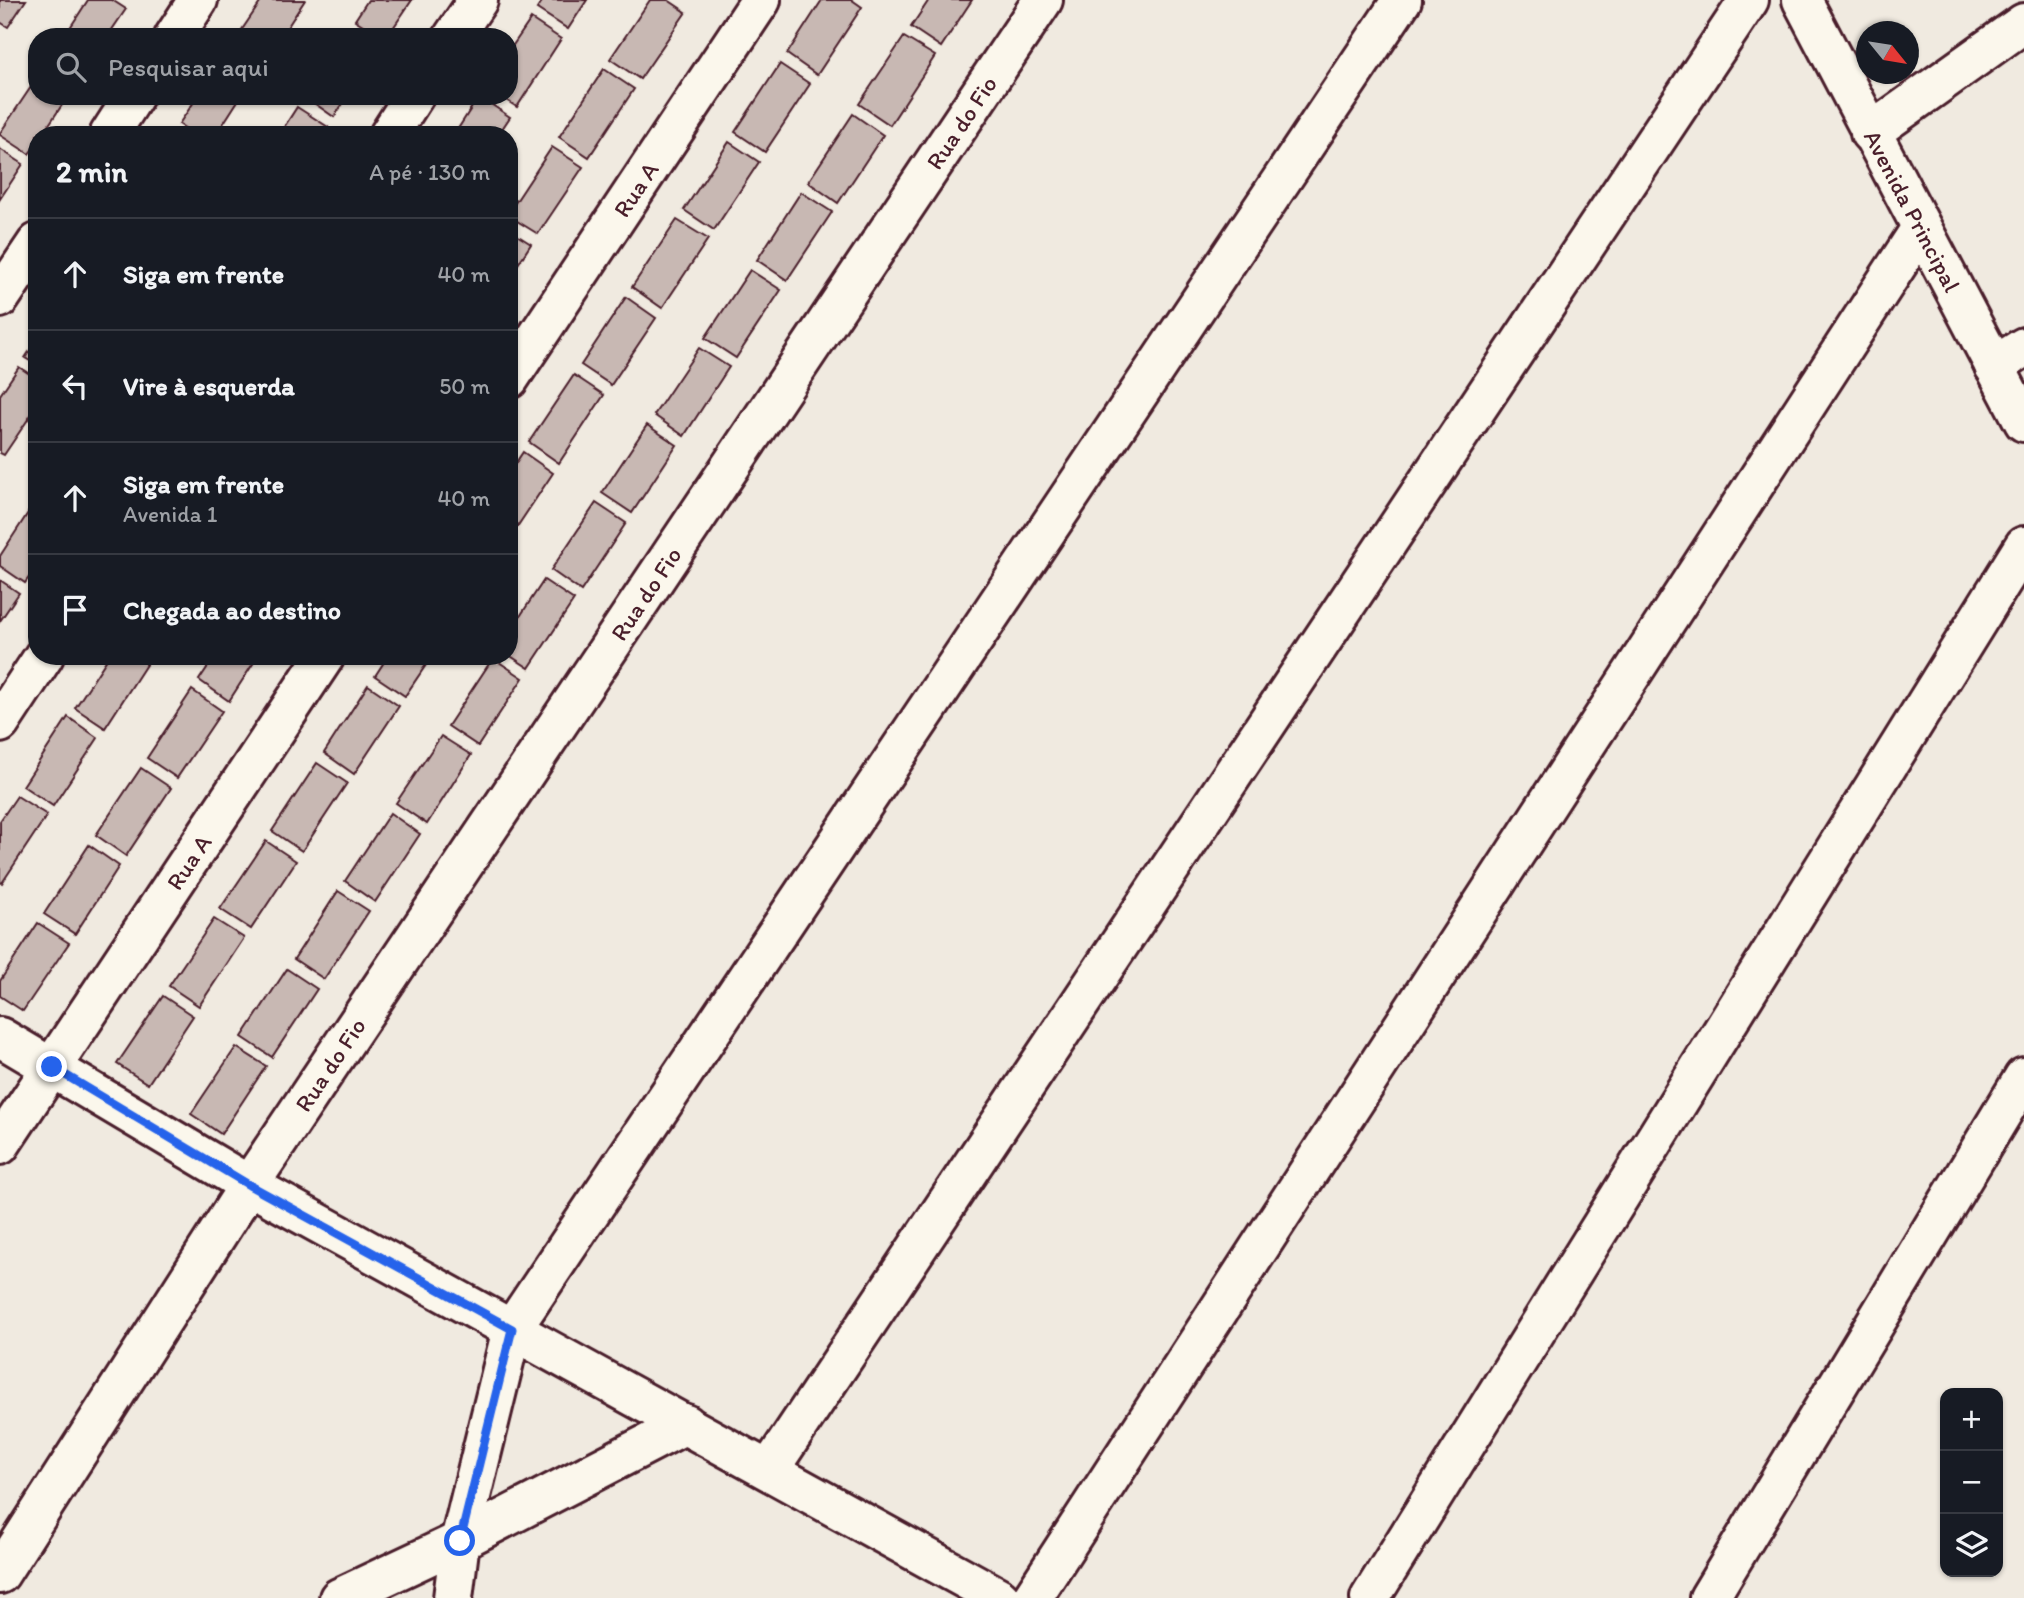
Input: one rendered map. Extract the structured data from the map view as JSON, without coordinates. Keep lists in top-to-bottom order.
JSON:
{
  "streets": {
    "street": ["Rua do Fio", "Rua A", "Avenida Principal"]
  },
  "north": "bottom right",
  "page": {
    "search": "Pesquisar aqui",
    "heading": ["2 min", "A pé · 130 m"],
    "list": [
      ["Siga em frente", "40 m"],
      ["Vire à esquerda", "50 m"],
      ["Siga em frente", "Avenida 1", "40 m"],
      "Chegada ao destino"
    ],
    "map_buttons": ["+", "−"]
  }
}
